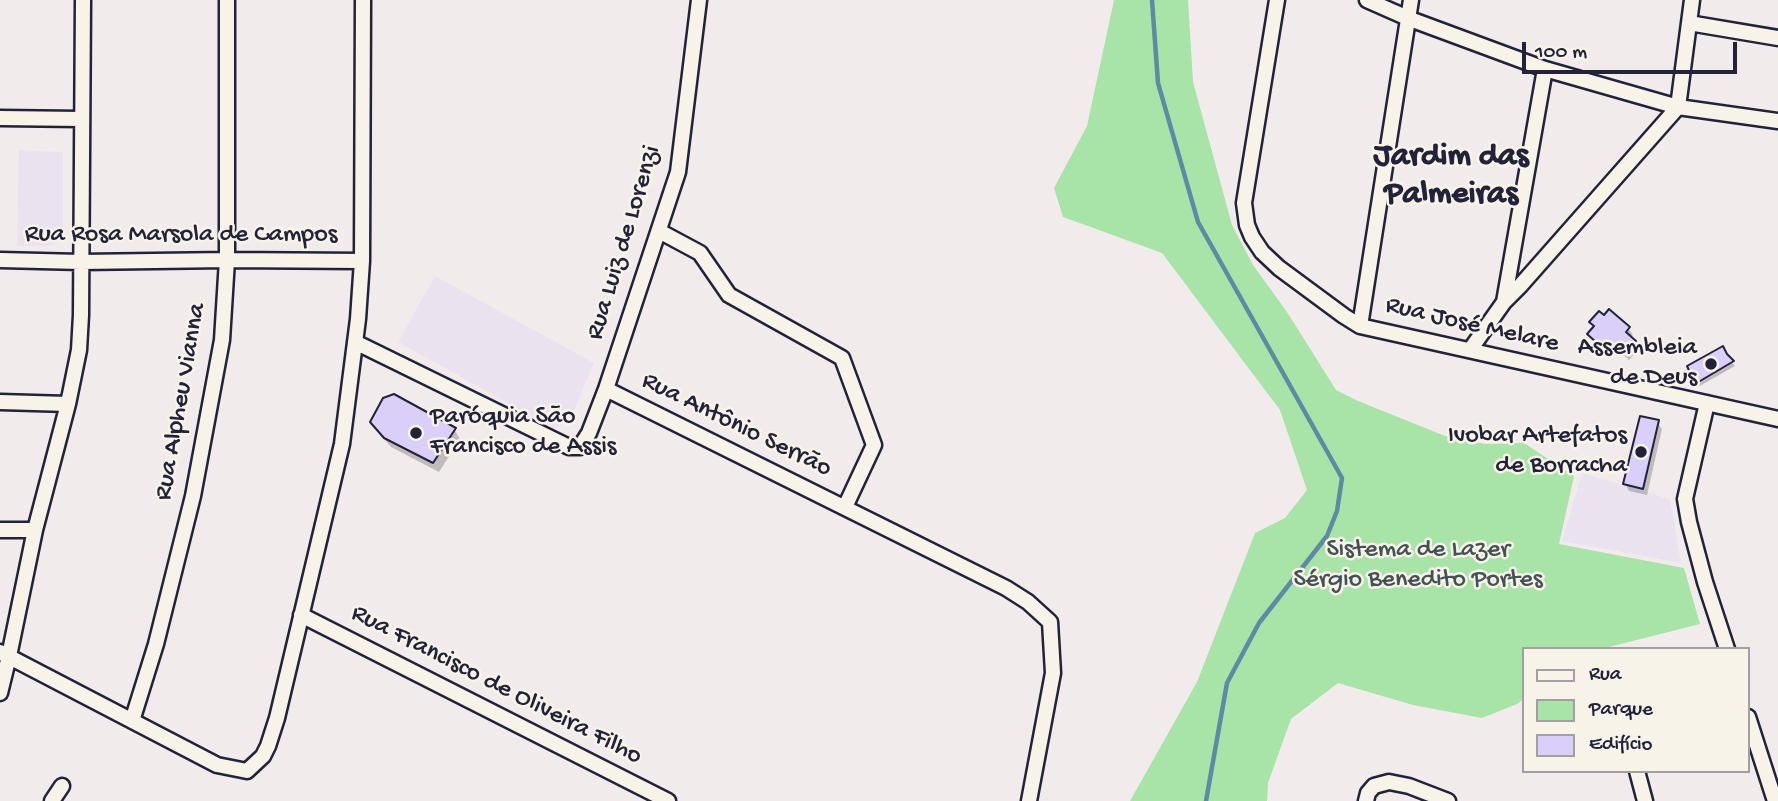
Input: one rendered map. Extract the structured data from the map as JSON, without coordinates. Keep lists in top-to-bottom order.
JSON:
{
  "streets": {
    "street": [
      "Rua Rosa Marsola de Campos",
      "Rua Luiz de Lorenzi",
      "Rua José Melare",
      "Rua Alpheu Vianna",
      "Rua Antônio Serrão",
      "Rua Francisco de Oliveira Filho"
    ]
  },
  "crossings": [
    ["Rua Rosa Marsola de Campos", "Rua Alpheu Vianna"],
    ["Rua Luiz de Lorenzi", "Rua Antônio Serrão"]
  ],
  "districts": ["Jardim das Palmeiras"],
  "parks": ["Sistema de Lazer Sérgio Benedito Portes"],
  "places": ["Assembleia de Deus", "Paróquia São Francisco de Assis", "Ivobar Artefatos de Borracha"],
  "legend": ["Rua", "Parque", "Edifício"],
  "scale_bar": "100 m"
}
